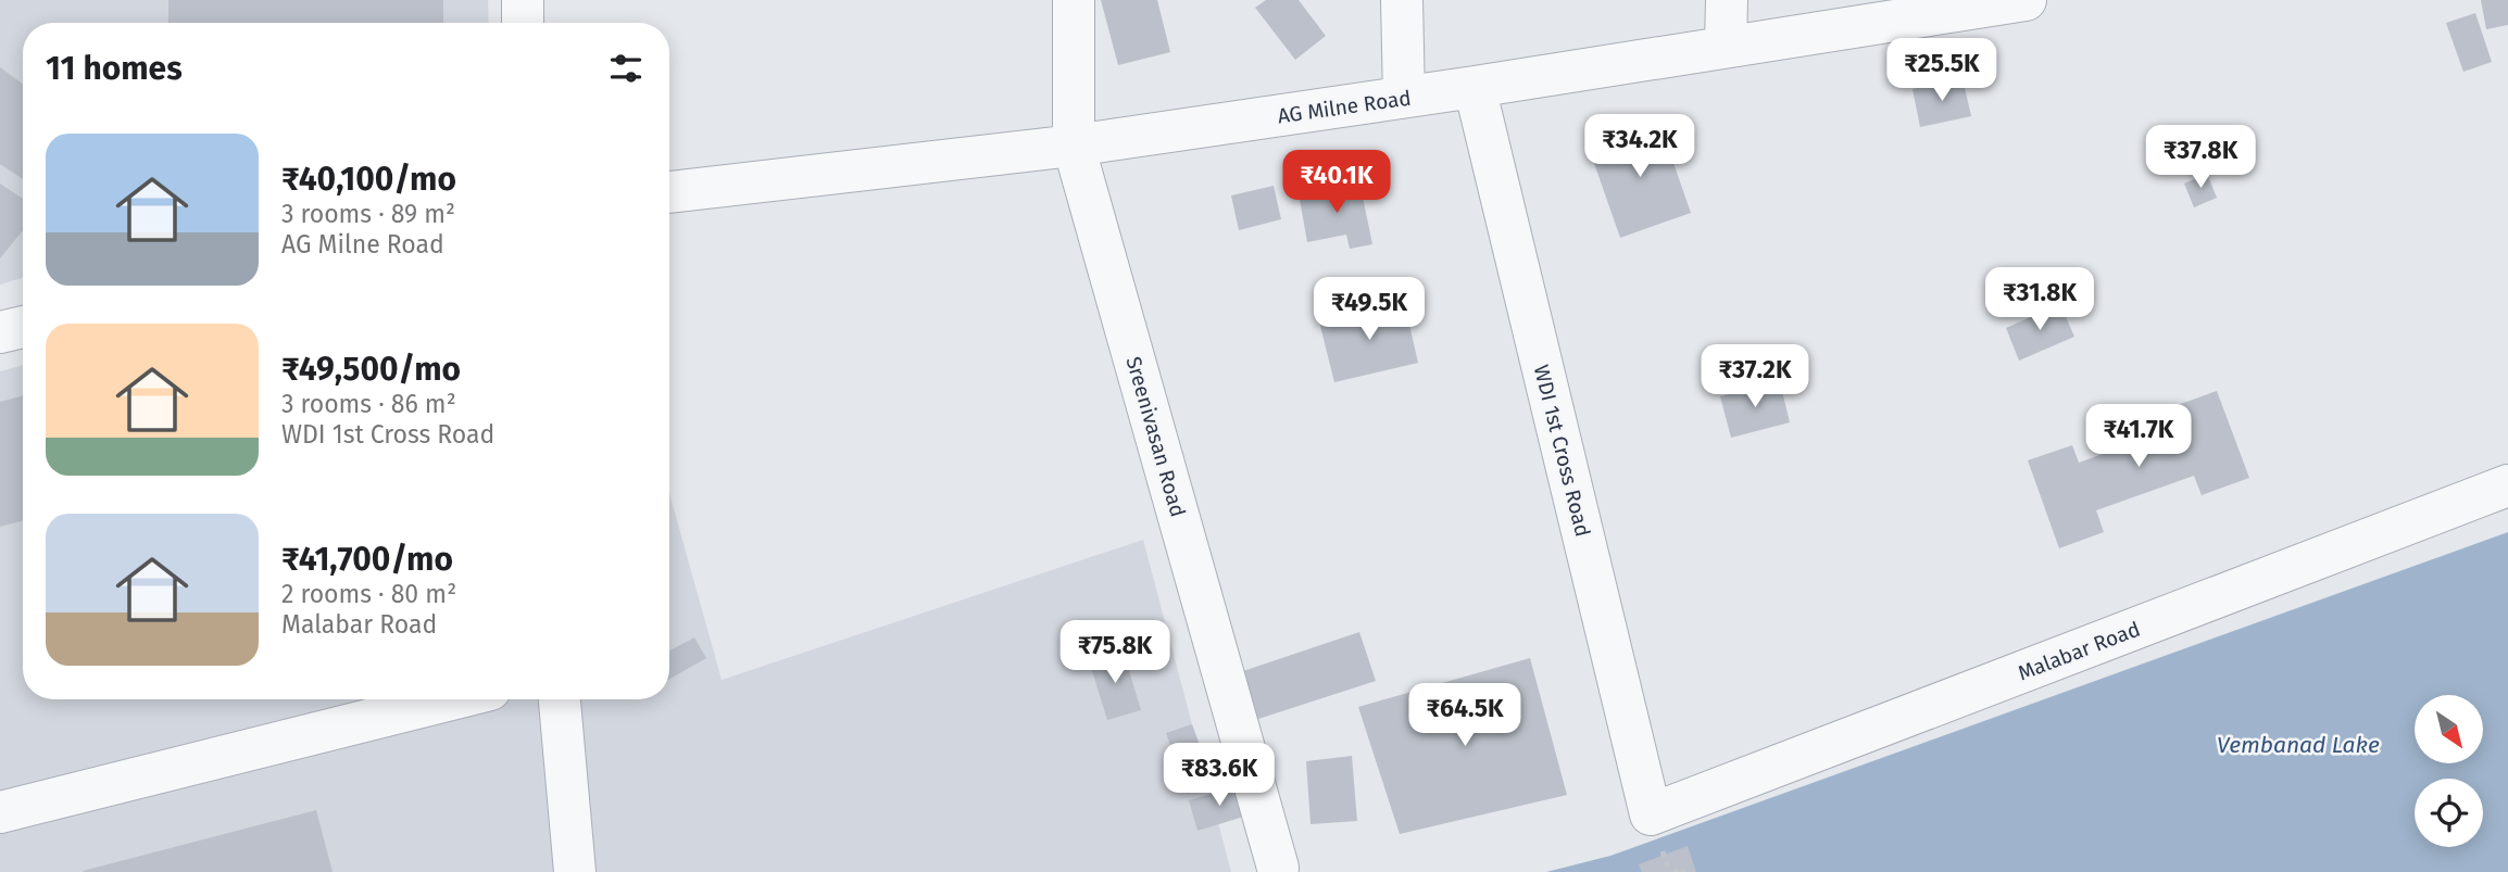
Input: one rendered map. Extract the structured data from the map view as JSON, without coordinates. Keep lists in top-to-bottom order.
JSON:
{
  "streets": {
    "street": [
      "AG Milne Road",
      "Sreenivasan Road",
      "WDI 1st Cross Road",
      "Malabar Road"
    ]
  },
  "crossings": [
    ["AG Milne Road", "Sreenivasan Road"],
    ["AG Milne Road", "WDI 1st Cross Road"],
    ["WDI 1st Cross Road", "Malabar Road"]
  ],
  "water": ["Vembanad Lake"],
  "north": "bottom right",
  "page": {
    "heading": "11 homes",
    "price": [
      "₹25.5K",
      "₹34.2K",
      "₹37.8K",
      "₹40.1K",
      "₹31.8K",
      "₹49.5K",
      "₹37.2K",
      "₹41.7K",
      "₹75.8K",
      "₹64.5K",
      "₹83.6K"
    ],
    "list": [
      {
        "name": "₹40,100/mo",
        "note": "3 rooms · 89 m² · AG Milne Road"
      },
      {
        "name": "₹49,500/mo",
        "note": "3 rooms · 86 m² · WDI 1st Cross Road"
      },
      {
        "name": "₹41,700/mo",
        "note": "2 rooms · 80 m² · Malabar Road"
      }
    ]
  }
}
